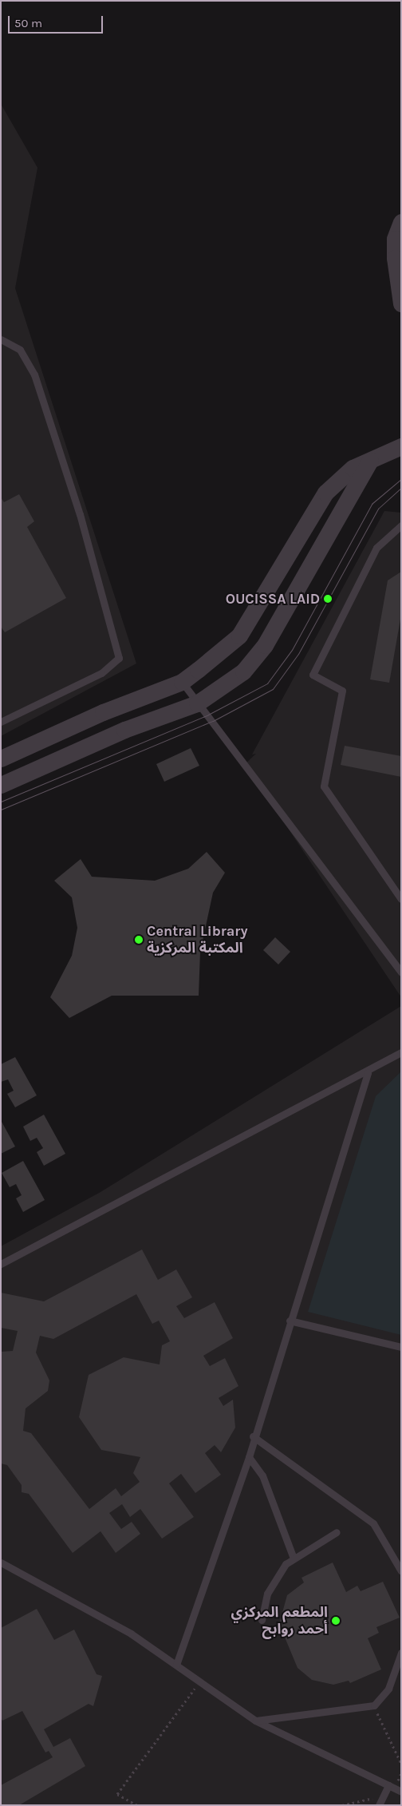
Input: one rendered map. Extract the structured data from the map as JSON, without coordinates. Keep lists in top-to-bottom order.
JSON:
{
  "places": ["OUCISSA LAID", "Central Library المكتبة المركزية", "المطعم المركزي أحمد روابح"],
  "scale_bar": "50 m"
}
